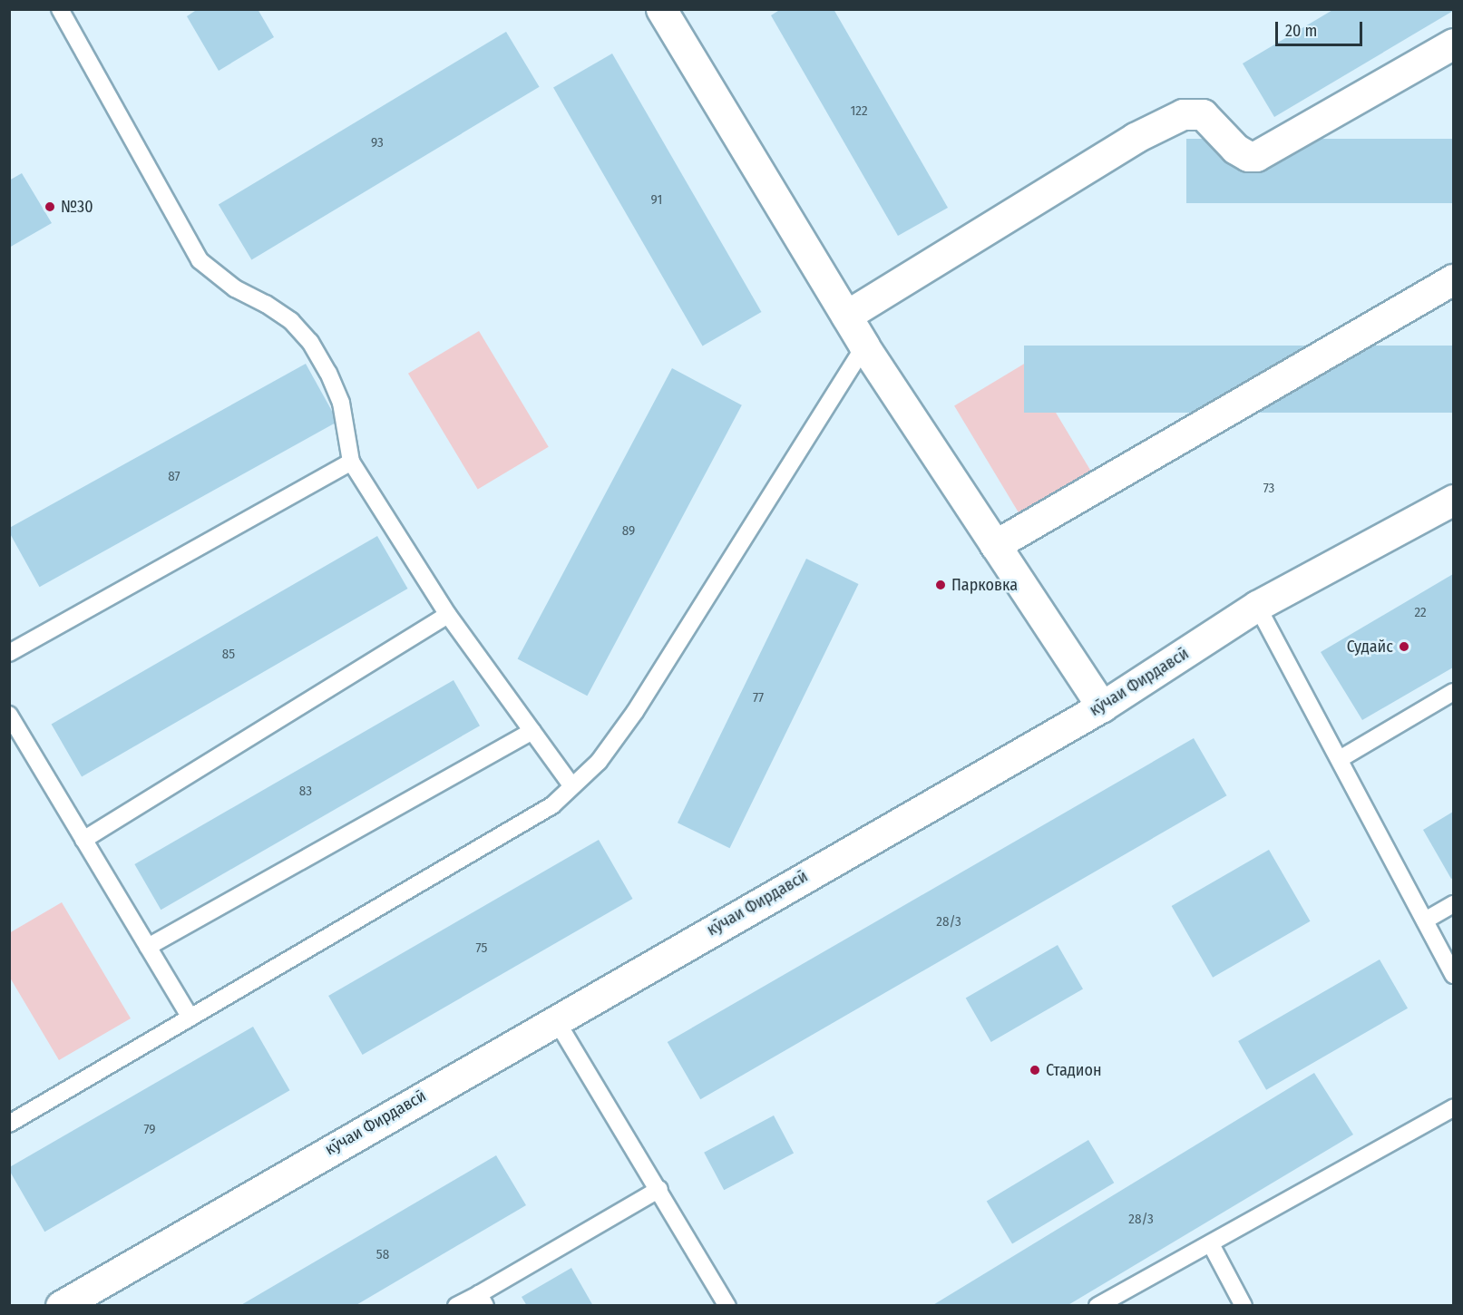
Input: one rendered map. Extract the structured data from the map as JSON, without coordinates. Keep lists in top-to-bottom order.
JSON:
{
  "streets": {
    "street": ["кӯчаи Фирдавсӣ"]
  },
  "places": [
    "№30",
    "Парковка",
    "Судайс",
    "Стадион"
  ],
  "house_numbers": [
    "122",
    "93",
    "91",
    "87",
    "73",
    "89",
    "22",
    "85",
    "77",
    "83",
    "28/3",
    "75",
    "79",
    "28/3",
    "58"
  ],
  "scale_bar": "20 m"
}
